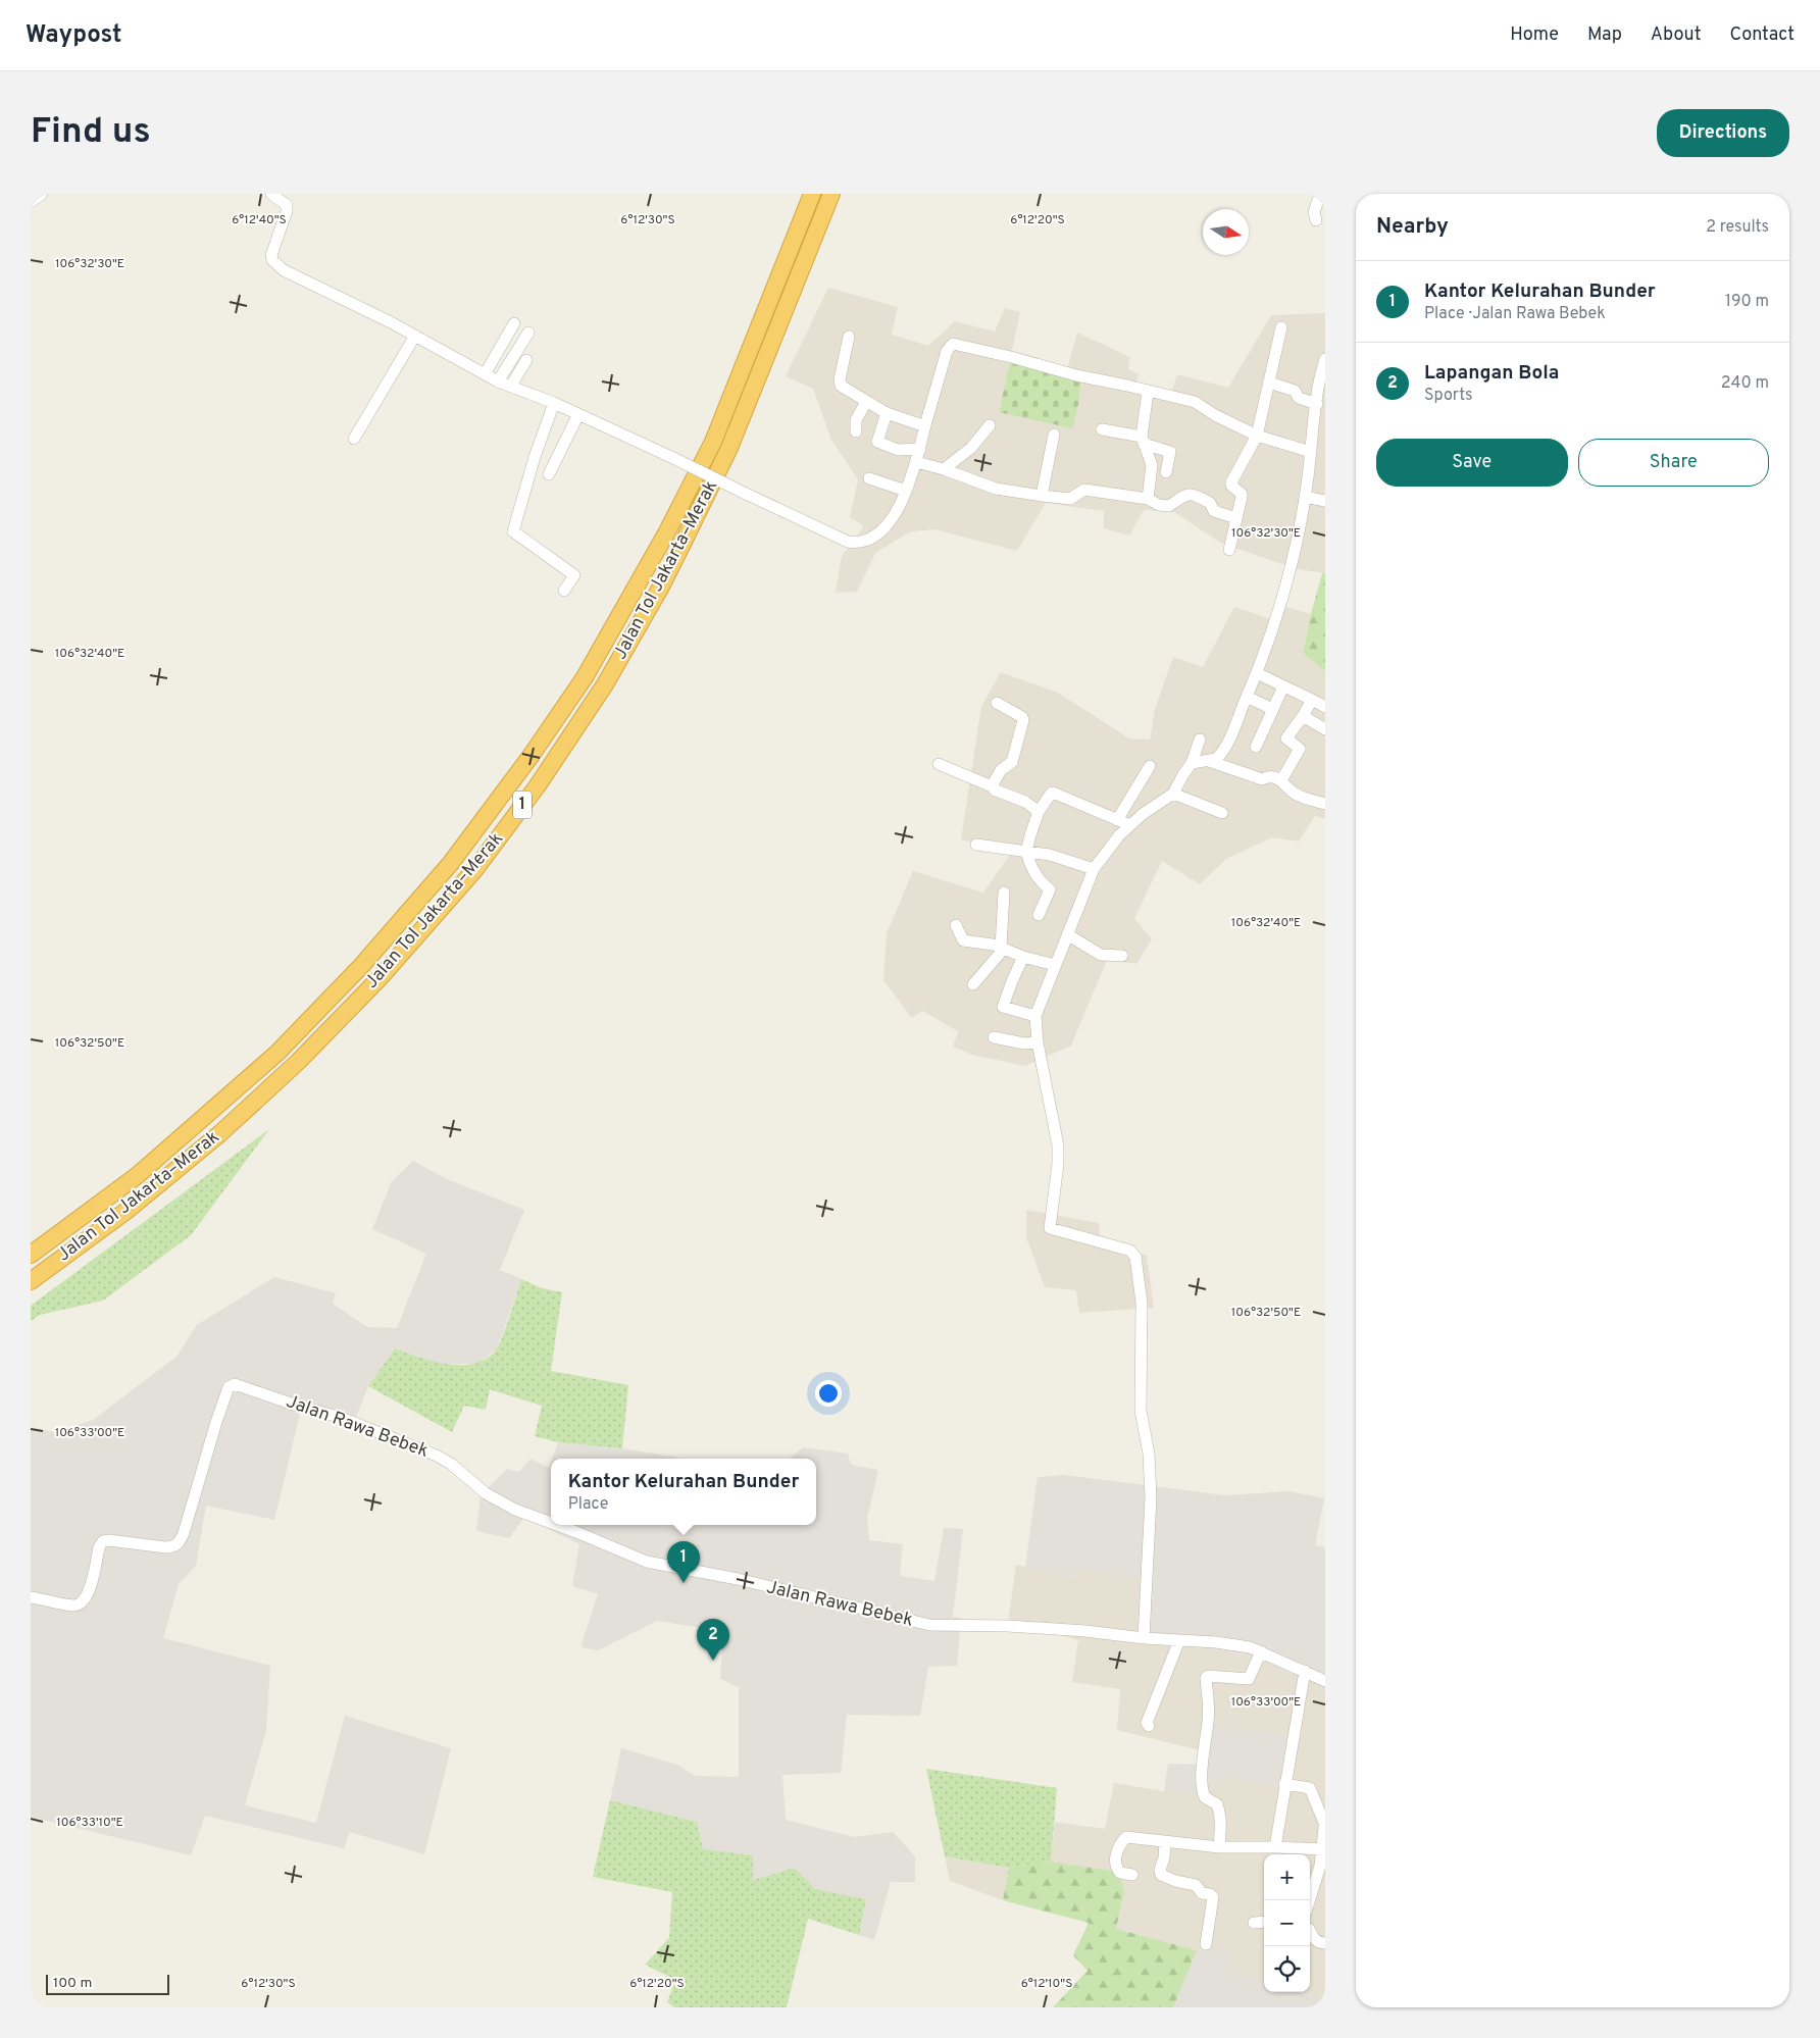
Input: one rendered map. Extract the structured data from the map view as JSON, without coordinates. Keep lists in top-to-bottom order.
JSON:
{
  "streets": {
    "highway": ["Jalan Tol Jakarta–Merak", "1"],
    "street": ["Jalan Rawa Bebek"]
  },
  "scale_bar": "100 m",
  "north": "right",
  "page": {
    "header": "Waypost",
    "nav": [
      "Home",
      "Map",
      "About",
      "Contact"
    ],
    "buttons": [
      "Directions",
      ["Save", "Share"]
    ],
    "title": "Find us",
    "heading": ["Nearby", "2 results"],
    "list": [
      {
        "mark": "1",
        "name": "Kantor Kelurahan Bunder",
        "note": "Place · Jalan Rawa Bebek",
        "value": "190 m"
      },
      {
        "mark": "2",
        "name": "Lapangan Bola",
        "note": "Sports",
        "value": "240 m"
      }
    ],
    "popup": ["Kantor Kelurahan Bunder", "Place"],
    "pins": ["1", "2"],
    "map_buttons": ["+", "−"],
    "scale": "100 m"
  },
  "coordinates": [
    "6°12'40\"S",
    "6°12'30\"S",
    "6°12'20\"S",
    "106°32'30\"E",
    "106°32'40\"E",
    "106°32'50\"E",
    "106°33'00\"E",
    "106°33'10\"E",
    "6°12'10\"S"
  ]
}
